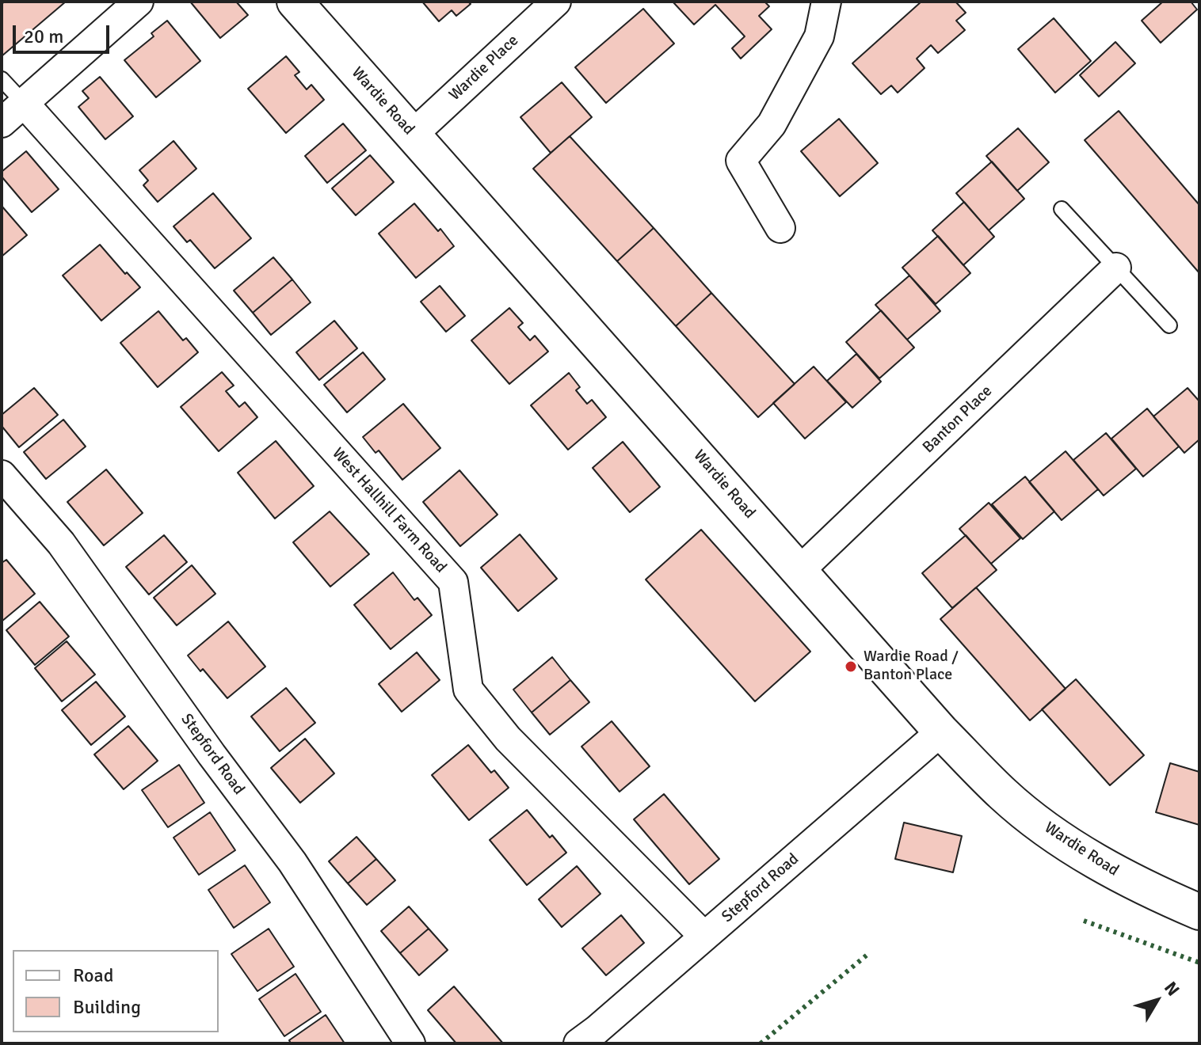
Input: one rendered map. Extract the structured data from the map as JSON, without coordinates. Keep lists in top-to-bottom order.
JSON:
{
  "streets": {
    "street": [
      "Wardie Place",
      "Wardie Road",
      "Banton Place",
      "West Hallhill Farm Road",
      "Stepford Road"
    ]
  },
  "crossings": [
    ["Wardie Place", "Wardie Road"],
    ["Wardie Road", "Banton Place"],
    ["Wardie Road", "Stepford Road"],
    ["West Hallhill Farm Road", "Stepford Road"]
  ],
  "places": ["Wardie Road / Banton Place"],
  "legend": ["Road", "Building"],
  "scale_bar": "20 m",
  "north": "top right"
}
